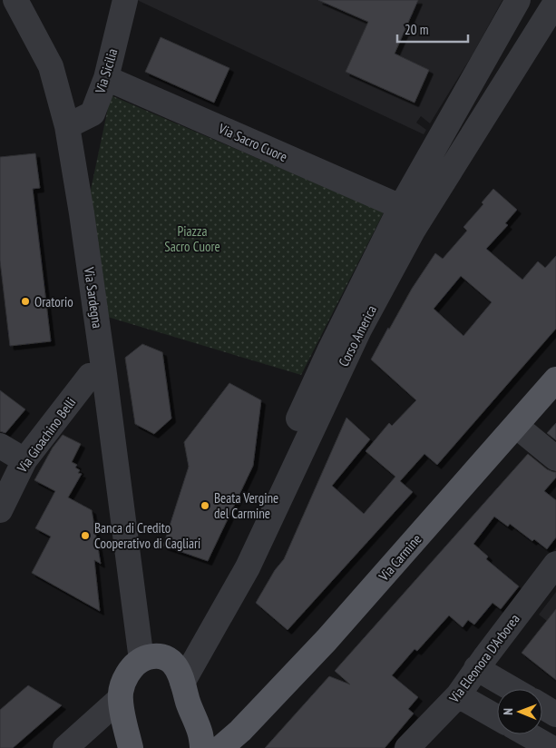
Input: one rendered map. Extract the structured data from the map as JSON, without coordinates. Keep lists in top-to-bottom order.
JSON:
{
  "streets": {
    "main road": ["Via Carmine"],
    "street": [
      "Via Sicilia",
      "Via Sacro Cuore",
      "Via Sardegna",
      "Corso America",
      "Via Gioachino Belli",
      "Via Eleonora D'Arborea"
    ]
  },
  "crossings": [
    ["Via Sicilia", "Via Sacro Cuore"],
    ["Via Sicilia", "Via Sardegna"],
    ["Via Sacro Cuore", "Corso America"],
    ["Via Sardegna", "Corso America"],
    ["Via Sardegna", "Via Gioachino Belli"]
  ],
  "parks": ["Piazza Sacro Cuore"],
  "places": ["Oratorio", "Beata Vergine del Carmine", "Banca di Credito Cooperativo di Cagliari"],
  "scale_bar": "20 m",
  "north": "left"
}
